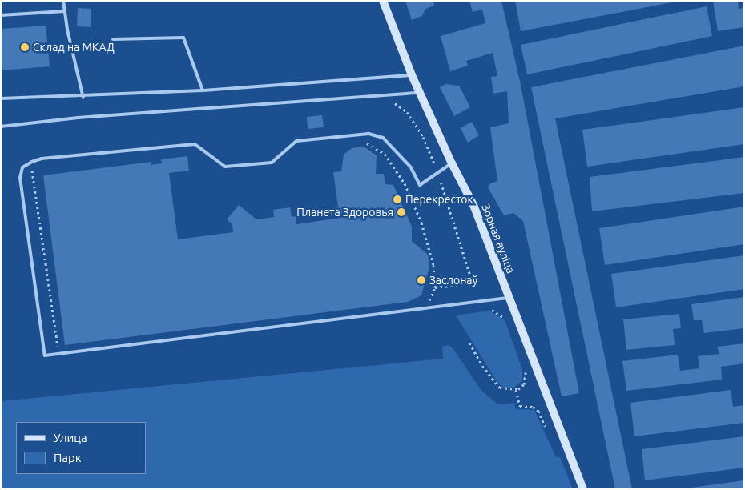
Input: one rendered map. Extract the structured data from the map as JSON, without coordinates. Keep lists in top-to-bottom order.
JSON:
{
  "streets": {
    "street": ["Зорная вуліца"]
  },
  "places": [
    "Склад на МКАД",
    "Перекресток",
    "Планета Здоровья",
    "Заслонаў"
  ],
  "legend": ["Улица", "Парк"]
}
